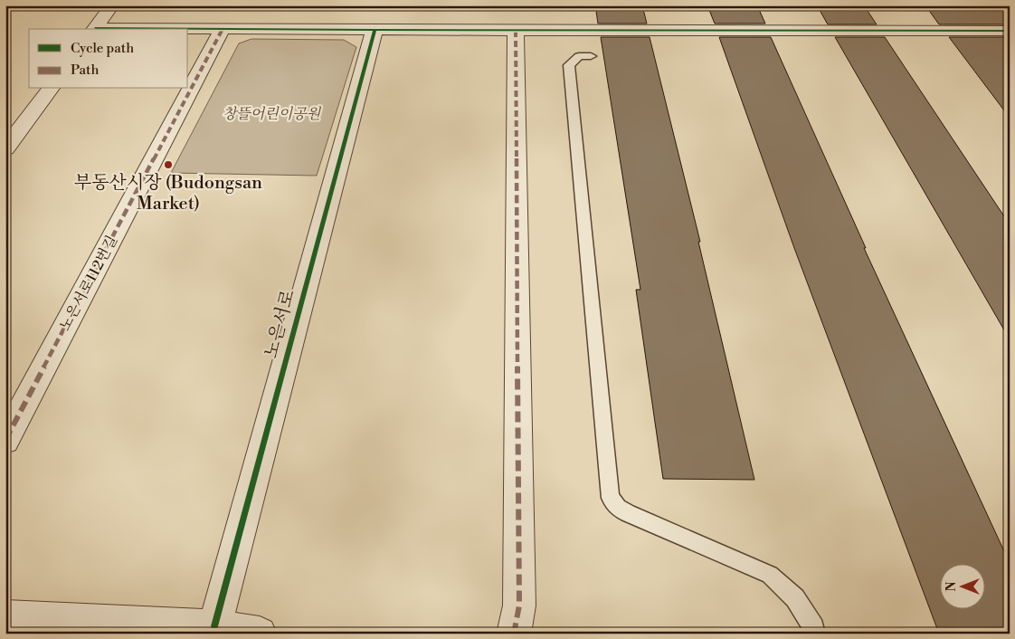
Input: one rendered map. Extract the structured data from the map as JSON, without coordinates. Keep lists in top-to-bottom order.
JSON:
{
  "streets": {
    "street": ["노은서로112번길", "노은서로"]
  },
  "parks": ["창뜰어린이공원"],
  "places": ["부동산시장 (Budongsan Market)"],
  "legend": ["Cycle path", "Path"],
  "north": "left"
}
